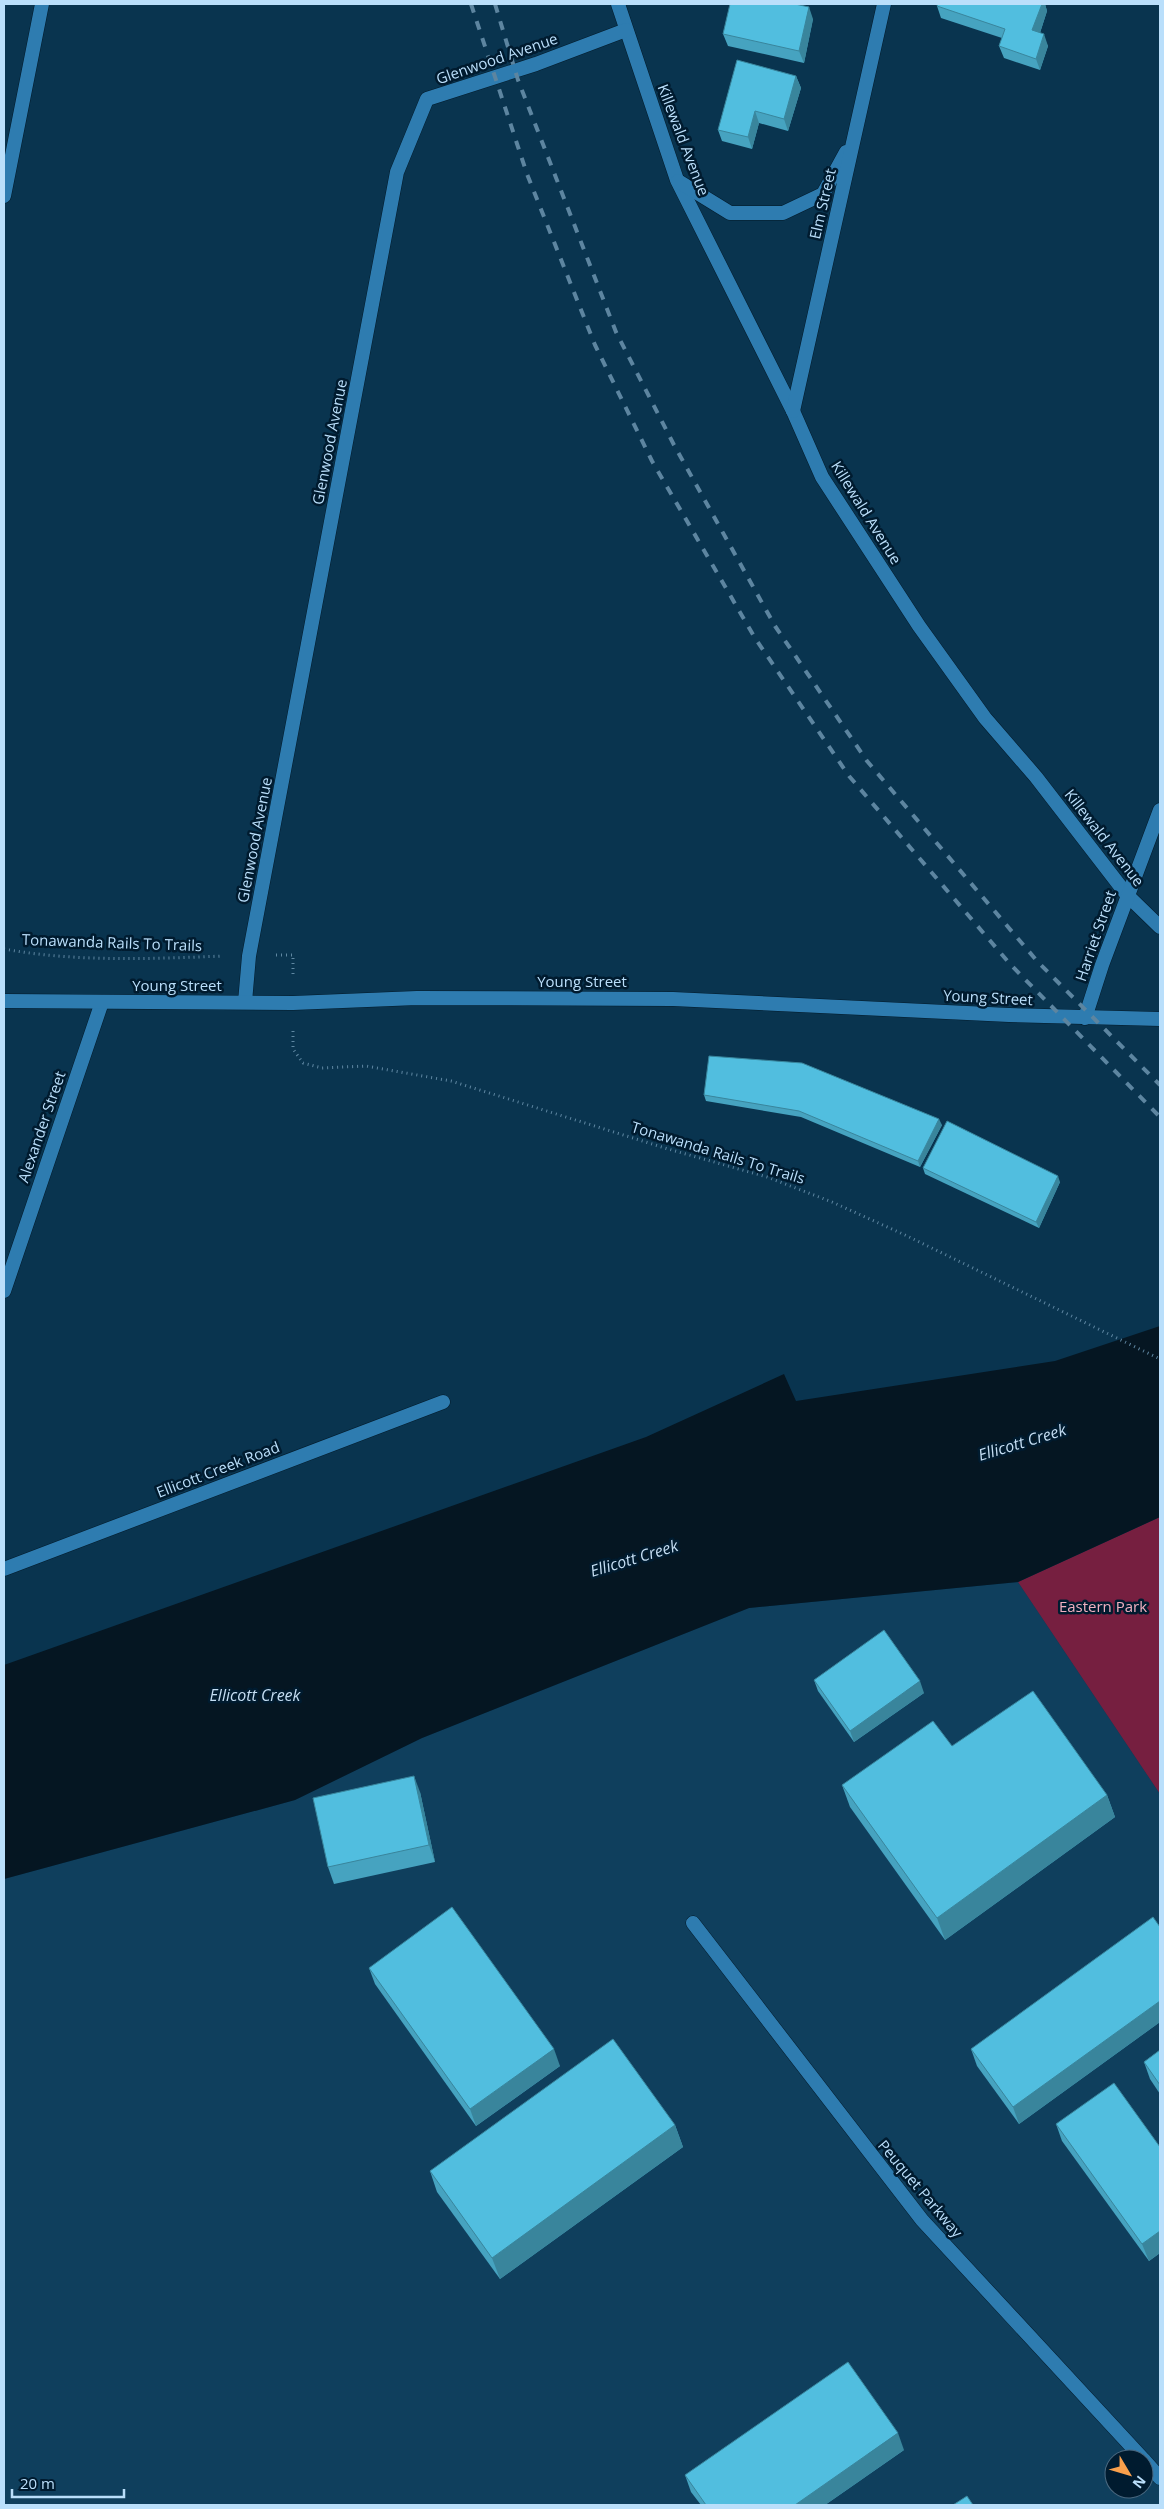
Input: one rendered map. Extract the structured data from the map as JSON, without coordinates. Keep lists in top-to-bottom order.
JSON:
{
  "streets": {
    "street": [
      "Glenwood Avenue",
      "Killewald Avenue",
      "Elm Street",
      "Harriet Street",
      "Young Street",
      "Alexander Street",
      "Ellicott Creek Road",
      "Peuquet Parkway"
    ],
    "path": ["Tonawanda Rails To Trails"]
  },
  "crossings": [
    ["Glenwood Avenue", "Killewald Avenue"],
    ["Glenwood Avenue", "Young Street"],
    ["Killewald Avenue", "Elm Street"],
    ["Killewald Avenue", "Harriet Street"],
    ["Harriet Street", "Young Street"],
    ["Young Street", "Alexander Street"]
  ],
  "water": ["Ellicott Creek"],
  "parks": ["Eastern Park"],
  "scale_bar": "20 m",
  "north": "bottom right"
}
